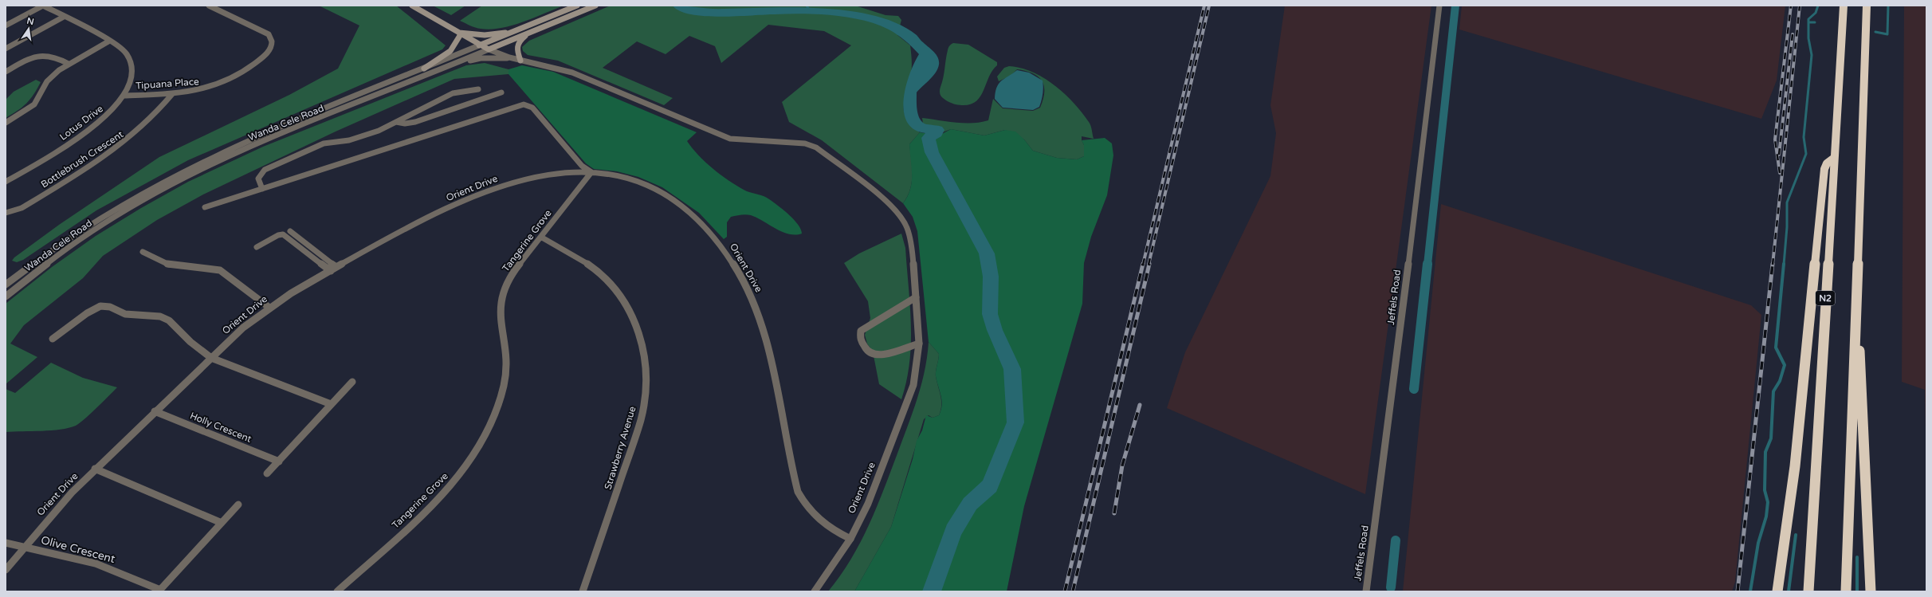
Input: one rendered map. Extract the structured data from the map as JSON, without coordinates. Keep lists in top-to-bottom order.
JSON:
{
  "streets": {
    "highway": ["N2"],
    "main road": ["Wanda Cele Road"],
    "street": [
      "Tipuana Place",
      "Lotus Drive",
      "Bottlebrush Crescent",
      "Orient Drive",
      "Tangerine Grove",
      "Jeffels Road",
      "Holly Crescent",
      "Strawberry Avenue",
      "Olive Crescent"
    ]
  },
  "crossings": [
    ["Tipuana Place", "Lotus Drive"],
    ["Tipuana Place", "Bottlebrush Crescent"],
    ["Wanda Cele Road", "Orient Drive"],
    ["Orient Drive", "Tangerine Grove"],
    ["Orient Drive", "Holly Crescent"],
    ["Orient Drive", "Olive Crescent"],
    ["Tangerine Grove", "Strawberry Avenue"]
  ],
  "north": "top"
}
